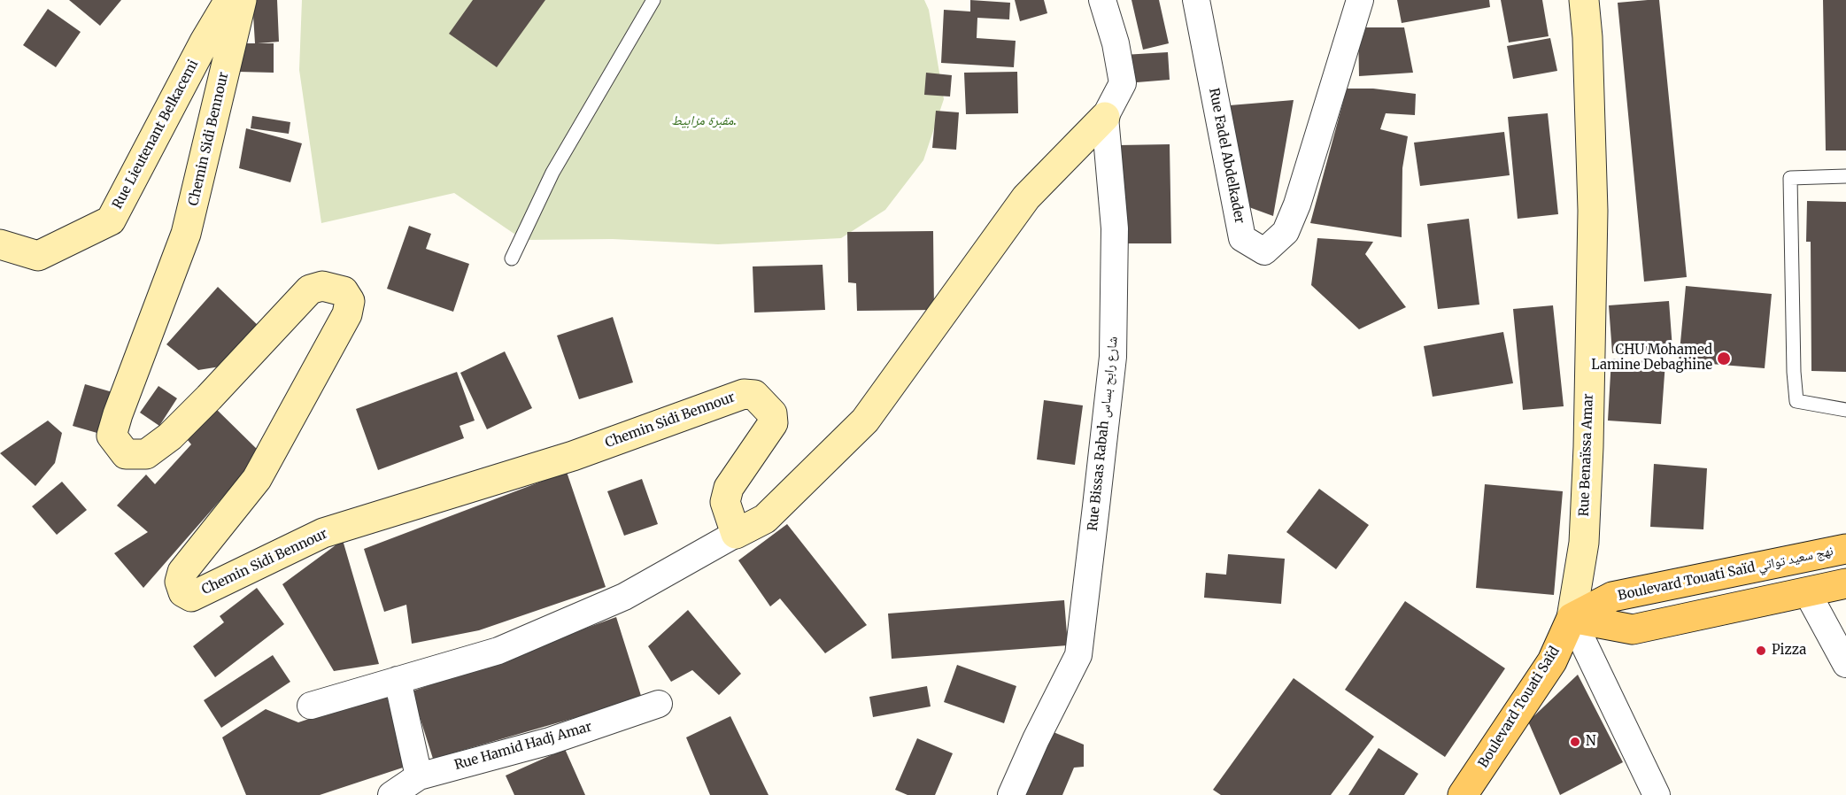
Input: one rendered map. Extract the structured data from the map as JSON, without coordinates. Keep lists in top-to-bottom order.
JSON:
{
  "streets": {
    "main road": ["Boulevard Touati Saïd نهج سعيد تواتي", "Boulevard Touati Saïd"],
    "street": [
      "Rue Lieutenant Belkacemi",
      "Chemin Sidi Bennour",
      "Rue Fadel Abdelkader",
      "Rue Bissas Rabah شارع رابح بساس",
      "Rue Benaïssa Amar",
      "Rue Hamid Hadj Amar"
    ]
  },
  "crossings": [
    ["Rue Benaïssa Amar", "Boulevard Touati Saïd نهج سعيد تواتي"],
    ["Rue Benaïssa Amar", "Boulevard Touati Saïd"],
    ["Boulevard Touati Saïd نهج سعيد تواتي", "Boulevard Touati Saïd"]
  ],
  "parks": ["مقبرة مزابيط."],
  "places": ["CHU Mohamed Lamine Debaghine", "Pizza", "N"]
}
